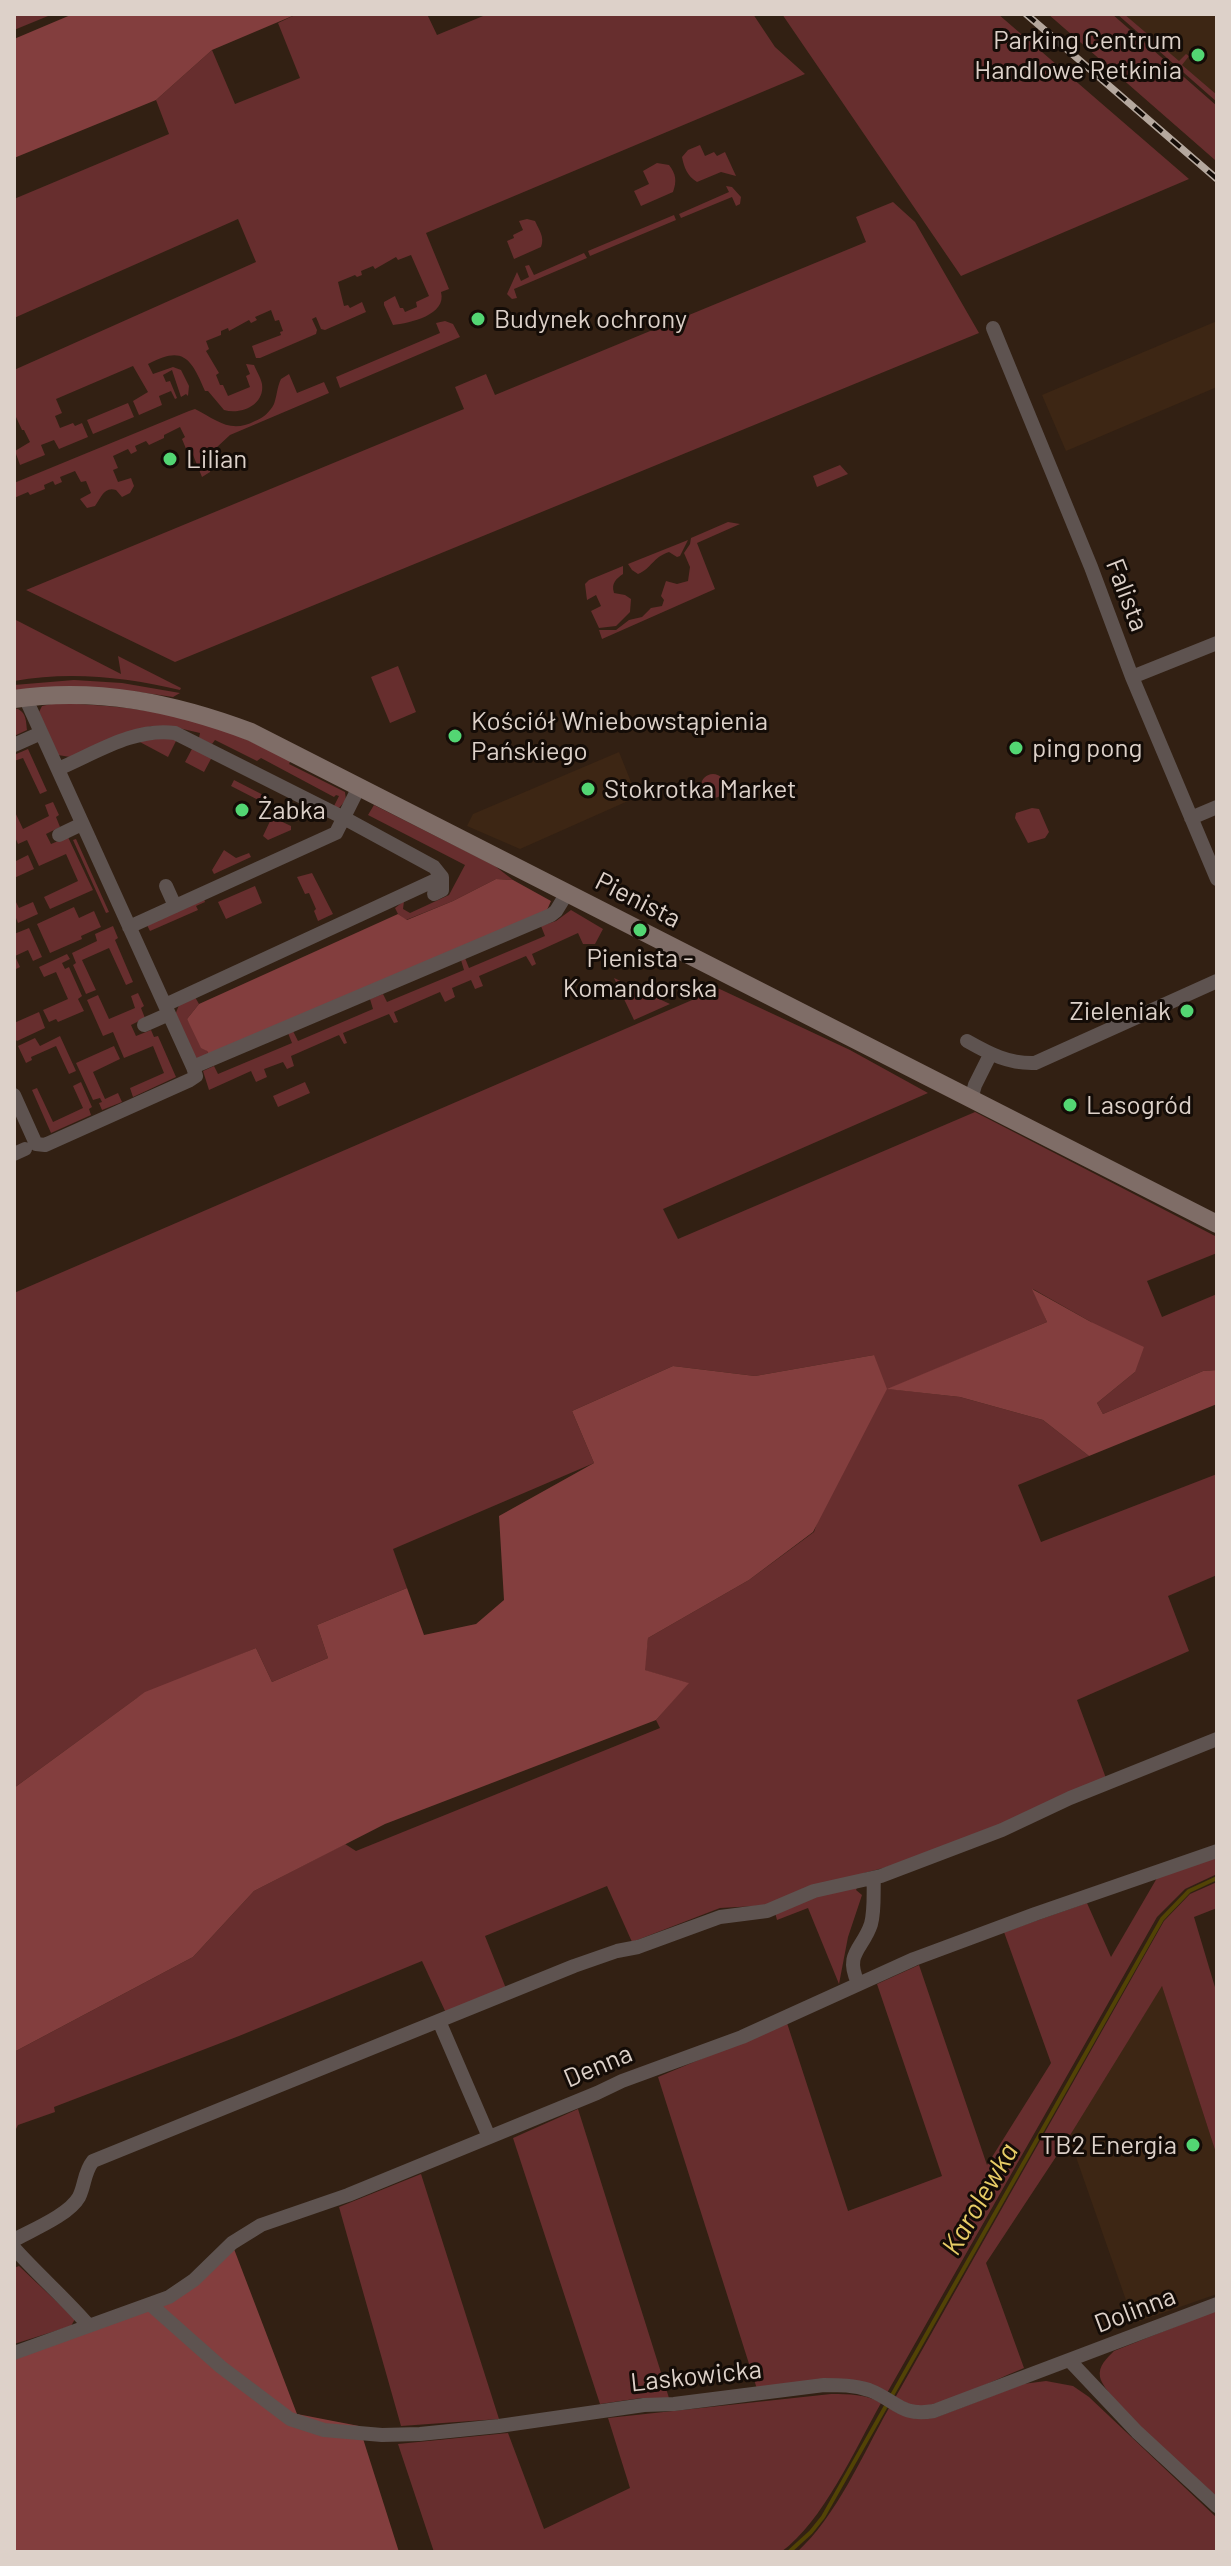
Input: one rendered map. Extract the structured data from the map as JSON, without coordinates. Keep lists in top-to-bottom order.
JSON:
{
  "streets": {
    "street": [
      "Falista",
      "Pienista",
      "Denna",
      "Dolinna",
      "Laskowicka"
    ]
  },
  "crossings": [
    ["Denna", "Laskowicka"],
    ["Dolinna", "Laskowicka"]
  ],
  "water": ["Karolewka"],
  "places": [
    "Parking Centrum Handlowe Retkinia",
    "Budynek ochrony",
    "Lilian",
    "Kościół Wniebowstąpienia Pańskiego",
    "ping pong",
    "Stokrotka Market",
    "Żabka",
    "Pienista - Komandorska",
    "Zieleniak",
    "Lasogród",
    "TB2 Energia"
  ]
}
